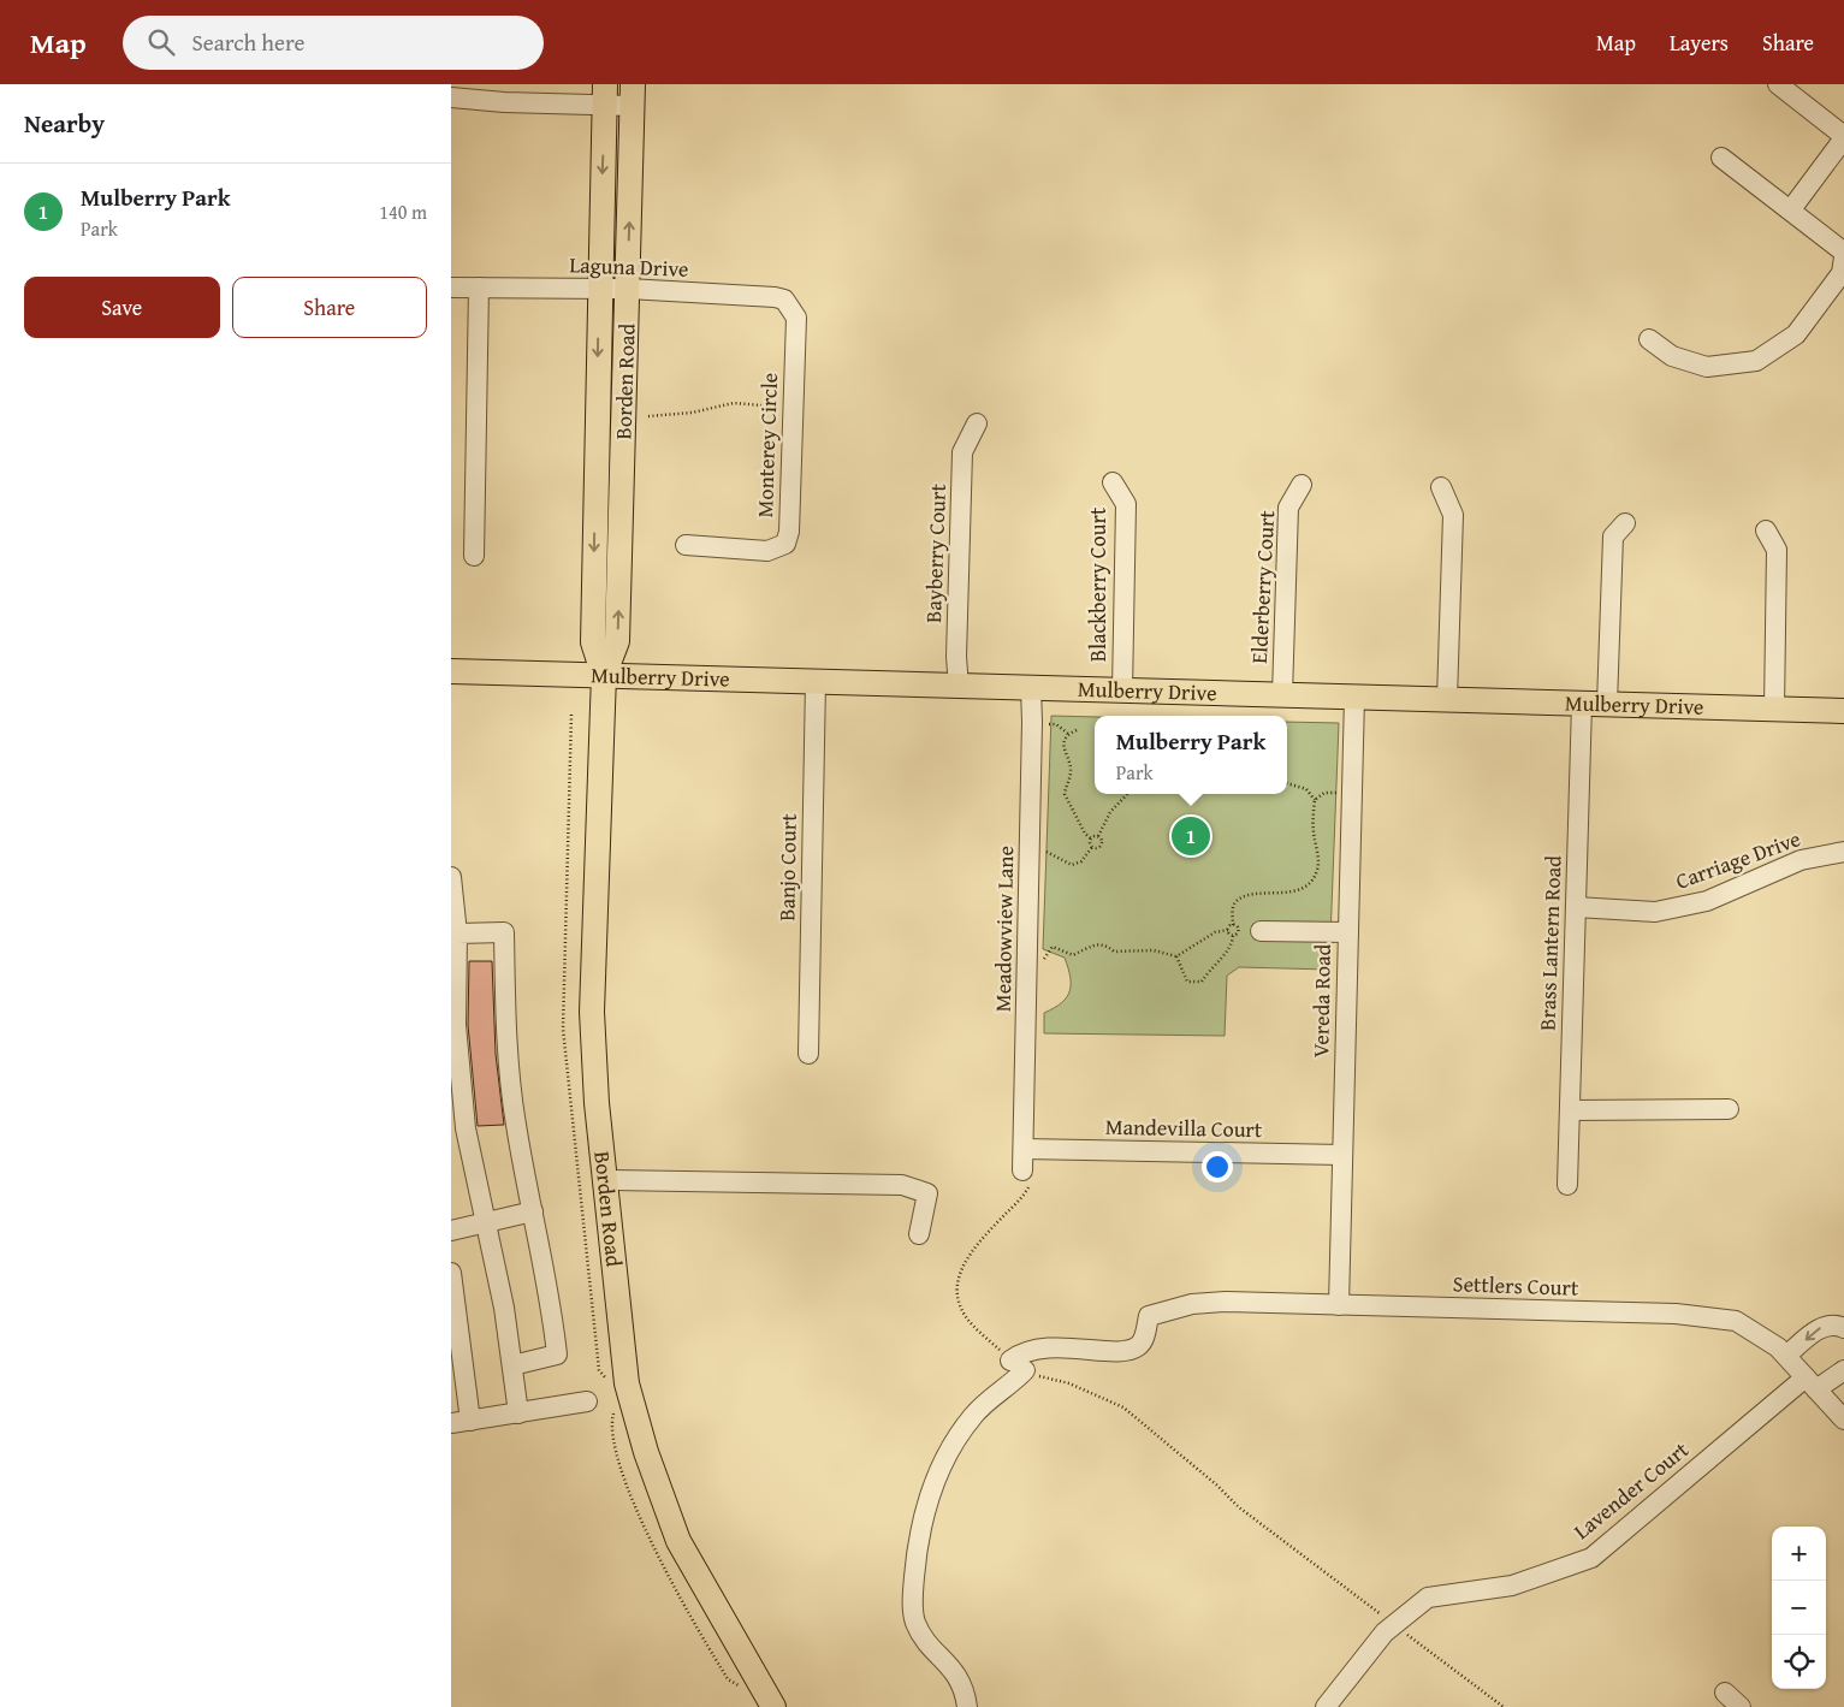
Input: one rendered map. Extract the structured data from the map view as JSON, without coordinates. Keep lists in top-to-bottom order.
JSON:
{
  "streets": {
    "main road": ["Borden Road", "Mulberry Drive"],
    "street": [
      "Laguna Drive",
      "Monterey Circle",
      "Bayberry Court",
      "Blackberry Court",
      "Elderberry Court",
      "Carriage Drive",
      "Banjo Court",
      "Meadowview Lane",
      "Brass Lantern Road",
      "Vereda Road",
      "Mandevilla Court",
      "Settlers Court",
      "Lavender Court"
    ]
  },
  "crossings": [
    ["Laguna Drive", "Borden Road"],
    ["Laguna Drive", "Monterey Circle"],
    ["Borden Road", "Mulberry Drive"],
    ["Bayberry Court", "Mulberry Drive"],
    ["Blackberry Court", "Mulberry Drive"],
    ["Elderberry Court", "Mulberry Drive"],
    ["Mulberry Drive", "Banjo Court"],
    ["Mulberry Drive", "Meadowview Lane"],
    ["Mulberry Drive", "Brass Lantern Road"],
    ["Mulberry Drive", "Vereda Road"],
    ["Carriage Drive", "Brass Lantern Road"],
    ["Meadowview Lane", "Mandevilla Court"],
    ["Vereda Road", "Mandevilla Court"],
    ["Vereda Road", "Settlers Court"],
    ["Settlers Court", "Lavender Court"]
  ],
  "page": {
    "header": "Map",
    "search": "Search here",
    "nav": ["Map", "Layers", "Share"],
    "heading": "Nearby",
    "list": [
      {
        "mark": "1",
        "name": "Mulberry Park",
        "note": "Park",
        "value": "140 m"
      }
    ],
    "buttons": ["Save", "Share"],
    "popup": ["Mulberry Park", "Park"],
    "pins": "1",
    "map_buttons": ["+", "−"]
  }
}
